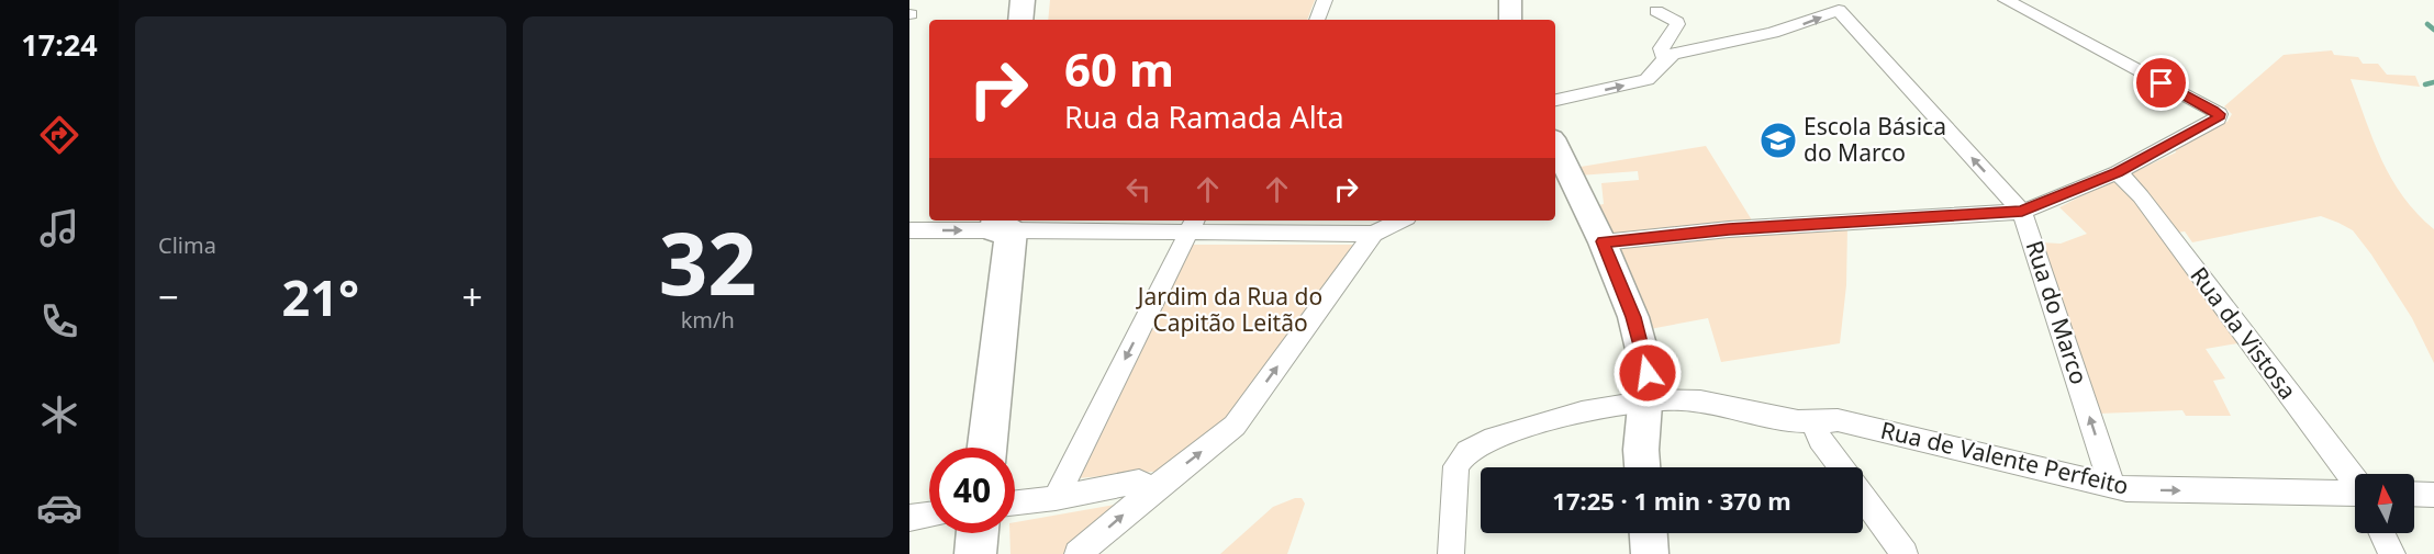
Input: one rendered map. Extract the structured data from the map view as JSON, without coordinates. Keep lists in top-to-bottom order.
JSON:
{
  "streets": {
    "street": ["Rua do Marco", "Rua da Vistosa", "Rua de Valente Perfeito"]
  },
  "crossings": [
    ["Rua do Marco", "Rua de Valente Perfeito"]
  ],
  "one_way": ["Rua do Marco"],
  "parks": ["Jardim da Rua do Capitão Leitão"],
  "places": {
    "school or university": ["Escola Básica do Marco"]
  },
  "north": "top",
  "page": {
    "tabs": "17:24",
    "tile": [
      "Clima",
      ["32", "km/h"]
    ],
    "turn": ["60 m", "Rua da Ramada Alta"],
    "heat": ["−", "21°", "+"],
    "limit": "40",
    "trip": "17:25 · 1 min · 370 m"
  }
}
